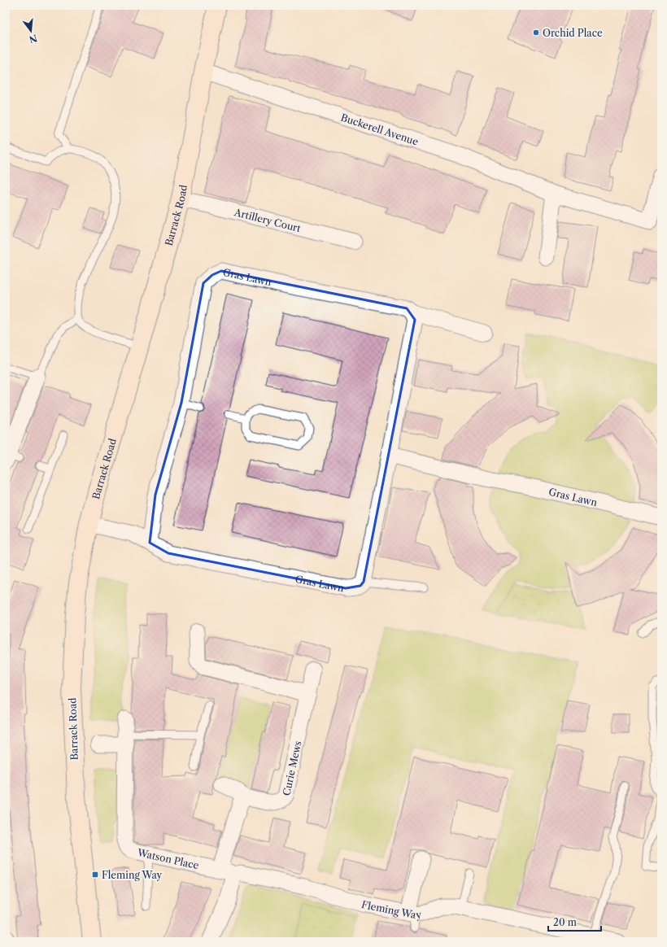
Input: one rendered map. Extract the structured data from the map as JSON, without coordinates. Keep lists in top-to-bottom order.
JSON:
{
  "streets": {
    "street": [
      "Buckerell Avenue",
      "Barrack Road",
      "Artillery Court",
      "Gras Lawn",
      "Curie Mews",
      "Watson Place",
      "Fleming Way"
    ]
  },
  "crossings": [
    ["Buckerell Avenue", "Barrack Road"],
    ["Barrack Road", "Artillery Court"],
    ["Barrack Road", "Gras Lawn"],
    ["Watson Place", "Fleming Way"]
  ],
  "places": {
    "other": ["Orchid Place"],
    "transit": ["Fleming Way"]
  },
  "scale_bar": "20 m",
  "north": "bottom"
}
